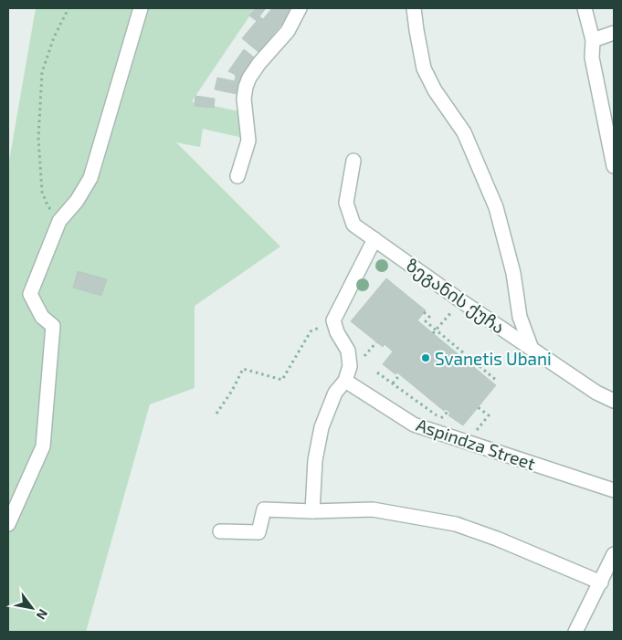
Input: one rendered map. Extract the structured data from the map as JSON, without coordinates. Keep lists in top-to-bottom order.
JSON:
{
  "streets": {
    "street": ["ზეგანის ქუჩა", "Aspindza Street"]
  },
  "places": ["Svanetis Ubani"],
  "north": "bottom right"
}
